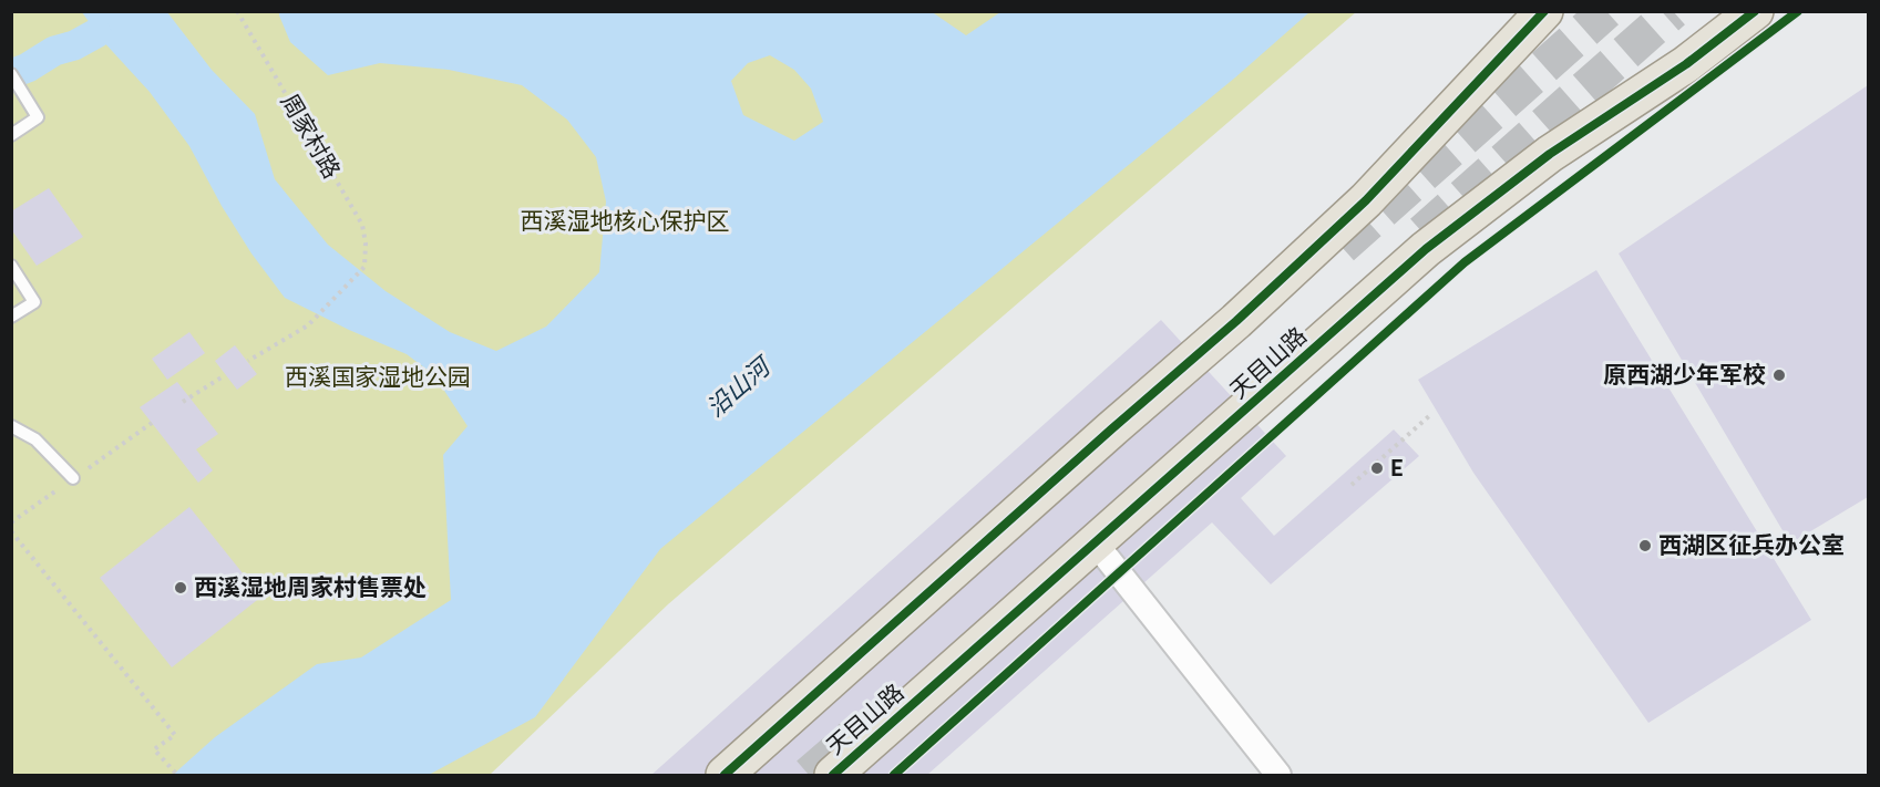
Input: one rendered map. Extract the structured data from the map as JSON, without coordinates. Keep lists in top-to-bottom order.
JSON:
{
  "streets": {
    "main road": ["天目山路"],
    "path": ["周家村路"]
  },
  "water": ["沿山河"],
  "parks": ["西溪湿地核心保护区", "西溪国家湿地公园"],
  "places": [
    "原西湖少年军校",
    "E",
    "西湖区征兵办公室",
    "西溪湿地周家村售票处"
  ]
}
